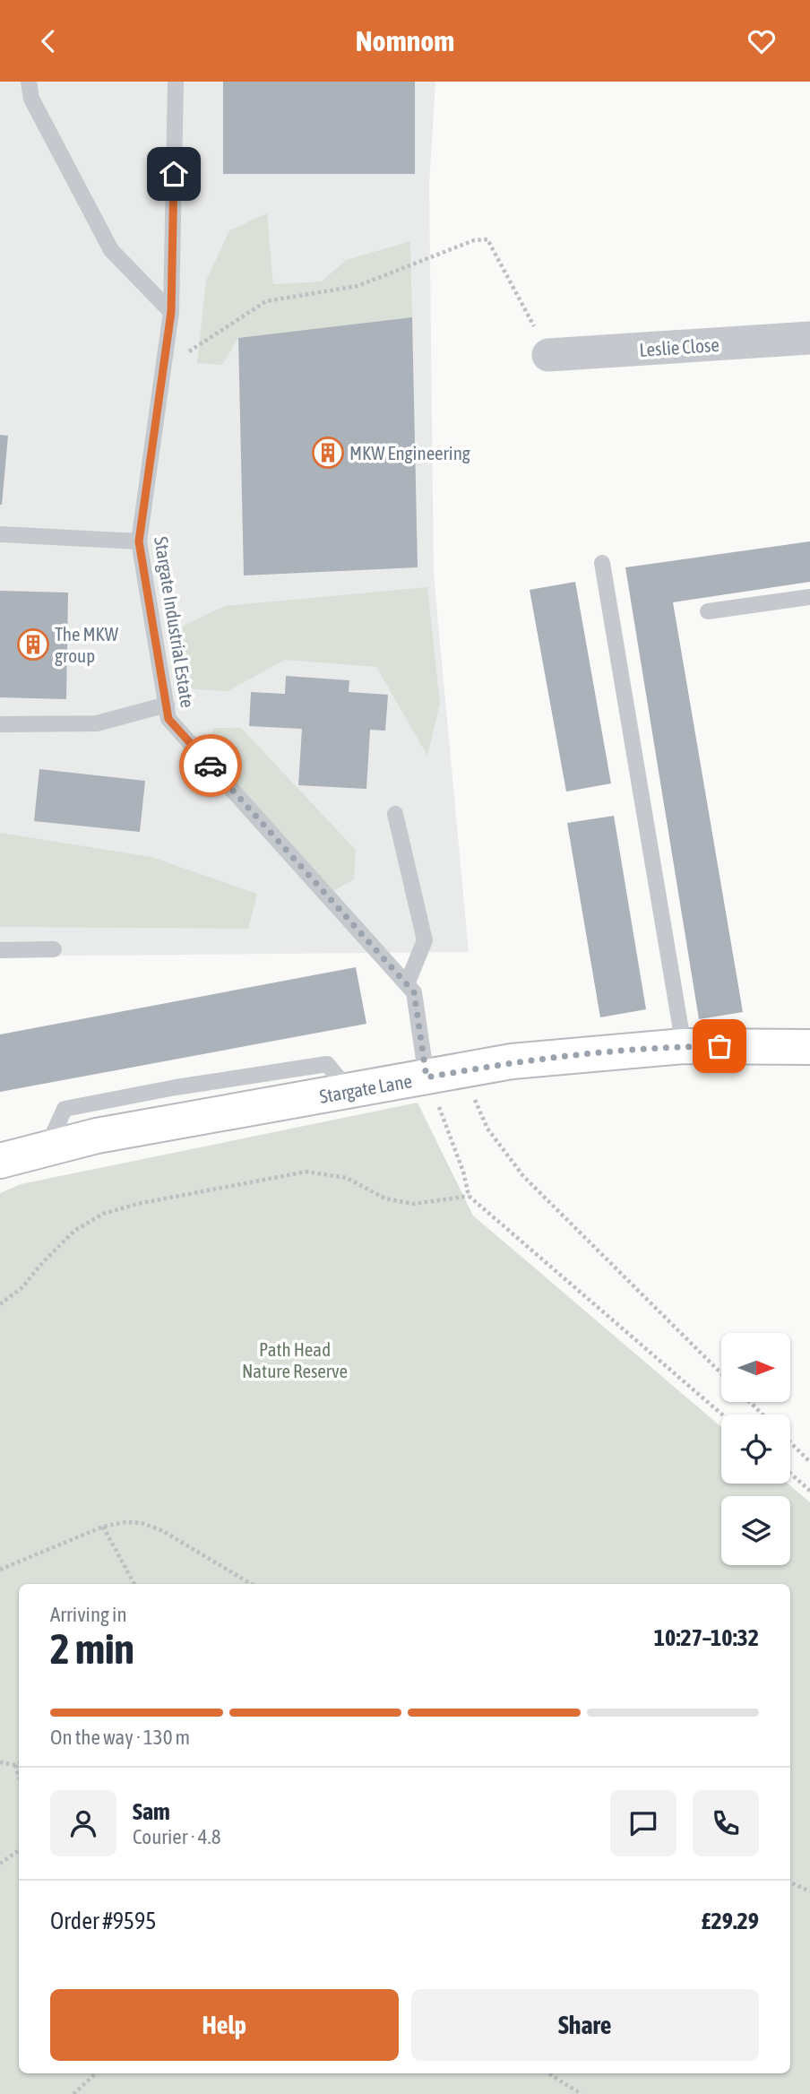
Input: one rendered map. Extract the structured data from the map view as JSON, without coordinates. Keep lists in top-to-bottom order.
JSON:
{
  "streets": {
    "street": ["Leslie Close", "Stargate Lane"],
    "lane": ["Stargate Industrial Estate"]
  },
  "crossings": [
    ["Stargate Industrial Estate", "Stargate Lane"]
  ],
  "parks": ["Path Head Nature Reserve"],
  "places": {
    "building": ["MKW Engineering", "The MKW group"]
  },
  "north": "right",
  "page": {
    "header": "Nomnom",
    "heading": ["2 min", "Arriving in", "10:27–10:32"],
    "panel": [
      "Sam",
      "Courier · 4.8",
      "Order #9595",
      "£29.29"
    ],
    "bar": "On the way · 130 m",
    "buttons": ["Help", "Share"]
  }
}
